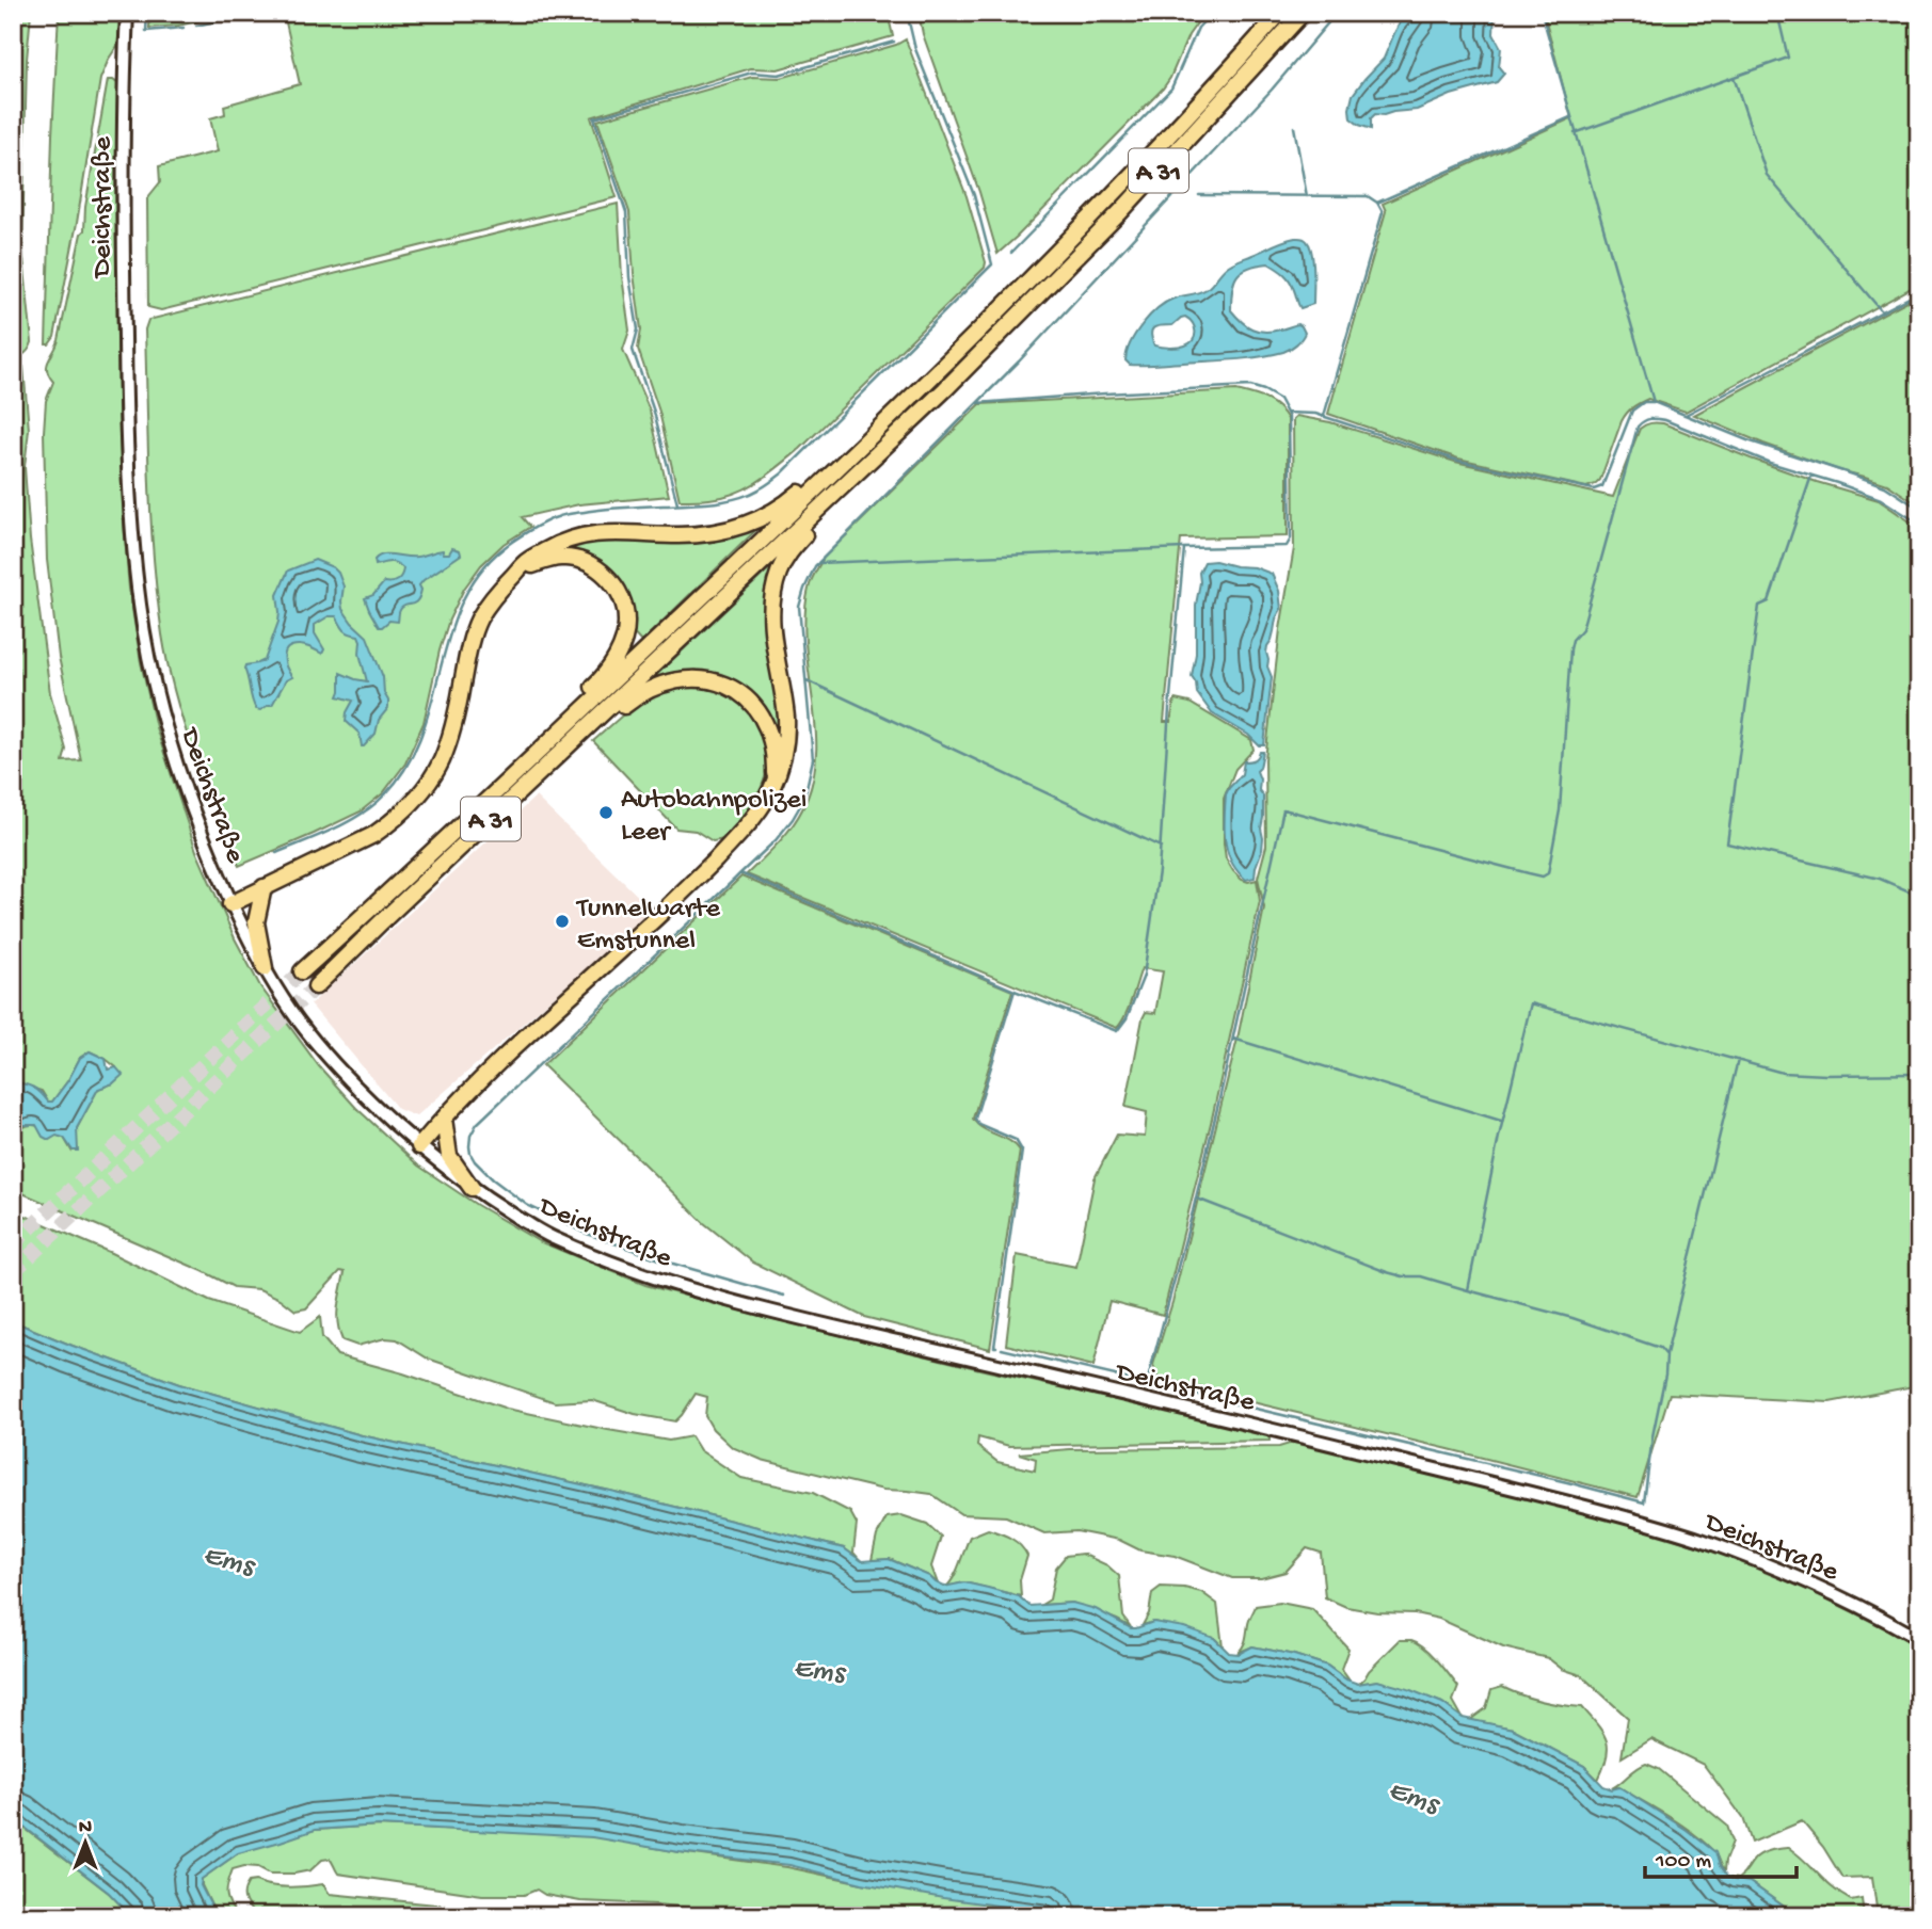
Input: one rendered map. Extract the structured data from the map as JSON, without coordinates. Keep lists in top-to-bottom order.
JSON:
{
  "streets": {
    "highway": ["A 31"],
    "main road": ["Deichstraße"]
  },
  "water": ["Ems"],
  "places": ["Autobahnpolizei Leer", "Tunnelwarte Emstunnel"],
  "scale_bar": "100 m",
  "north": "top"
}
